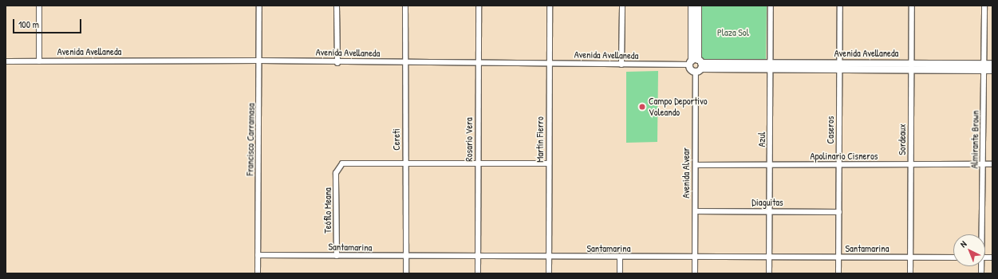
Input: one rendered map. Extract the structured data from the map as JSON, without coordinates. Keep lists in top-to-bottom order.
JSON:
{
  "streets": {
    "main road": ["Avenida Avellaneda", "Avenida Alvear"],
    "street": [
      "Caseros",
      "Francisco Carramasa",
      "Cereti",
      "Rosario Vera",
      "Martín Fierro",
      "Azul",
      "Sordeaux",
      "Almirante Brown",
      "Apolinario Cisneros",
      "Diaguitas",
      "Teófilo Meana",
      "Santamarina"
    ]
  },
  "crossings": [
    ["Avenida Avellaneda", "Caseros"],
    ["Avenida Avellaneda", "Francisco Carramasa"],
    ["Avenida Avellaneda", "Cereti"],
    ["Avenida Avellaneda", "Rosario Vera"],
    ["Avenida Avellaneda", "Martín Fierro"],
    ["Avenida Avellaneda", "Azul"],
    ["Avenida Avellaneda", "Sordeaux"],
    ["Avenida Avellaneda", "Almirante Brown"],
    ["Avenida Avellaneda", "Avenida Alvear"],
    ["Caseros", "Apolinario Cisneros"],
    ["Caseros", "Diaguitas"],
    ["Caseros", "Santamarina"],
    ["Francisco Carramasa", "Santamarina"],
    ["Cereti", "Teófilo Meana"],
    ["Cereti", "Santamarina"],
    ["Rosario Vera", "Santamarina"],
    ["Martín Fierro", "Santamarina"],
    ["Azul", "Apolinario Cisneros"],
    ["Azul", "Diaguitas"],
    ["Azul", "Santamarina"],
    ["Sordeaux", "Apolinario Cisneros"],
    ["Sordeaux", "Santamarina"],
    ["Almirante Brown", "Apolinario Cisneros"],
    ["Apolinario Cisneros", "Avenida Alvear"],
    ["Avenida Alvear", "Diaguitas"],
    ["Avenida Alvear", "Santamarina"],
    ["Teófilo Meana", "Santamarina"]
  ],
  "parks": ["Plaza Sol"],
  "places": ["Campo Deportivo Voleando"],
  "scale_bar": "100 m",
  "north": "top left"
}
